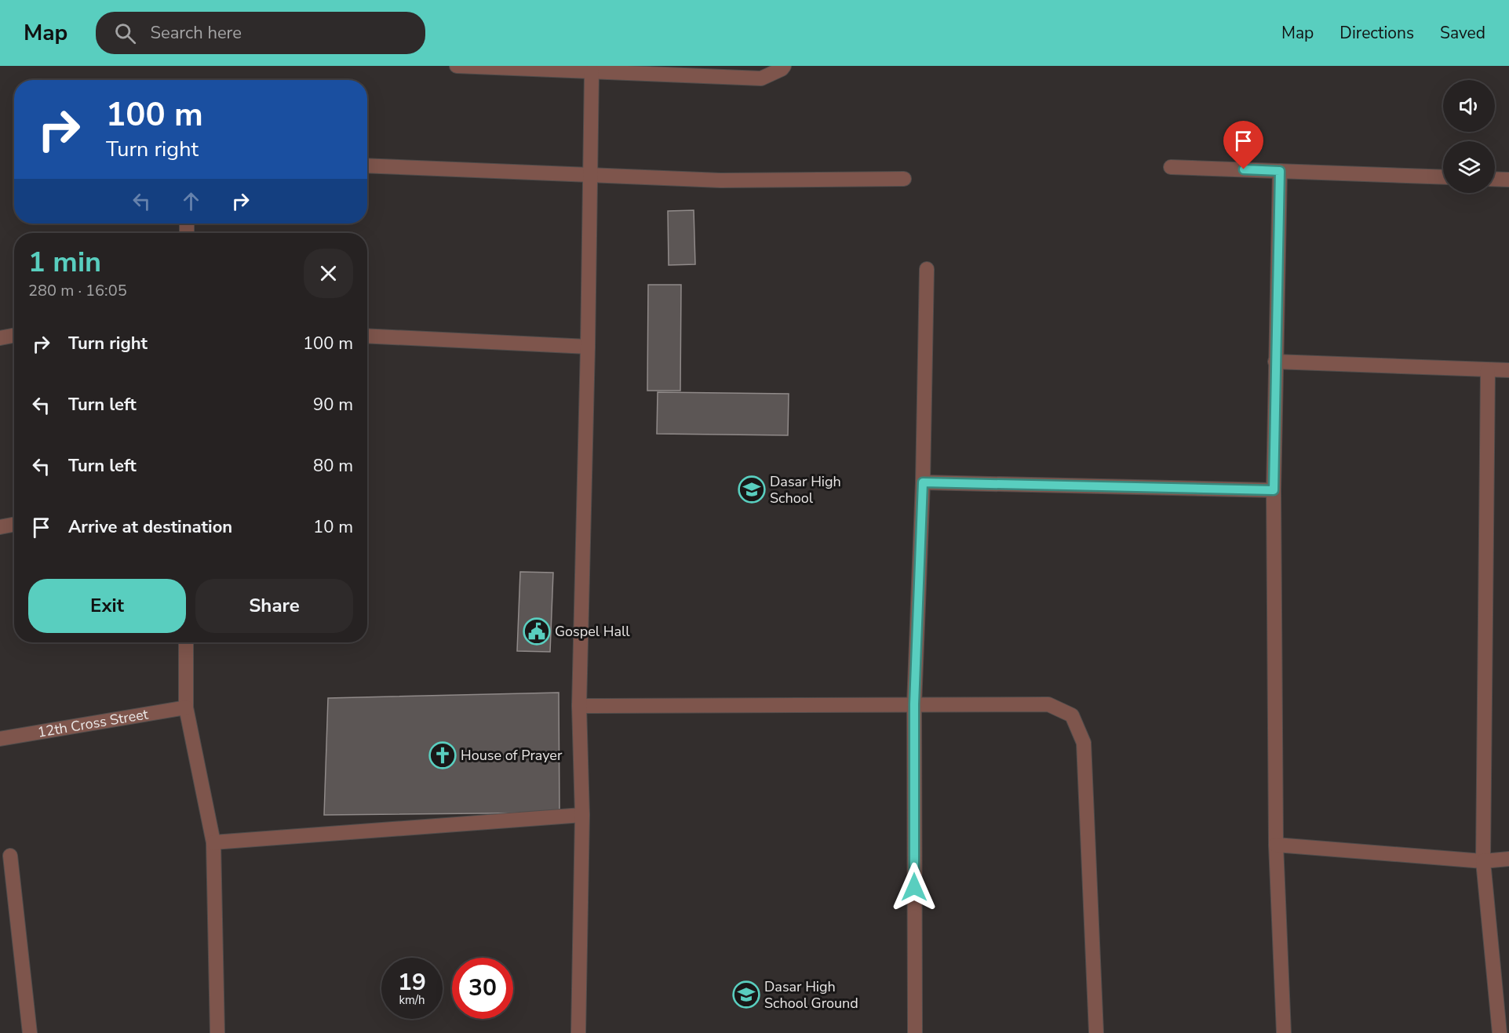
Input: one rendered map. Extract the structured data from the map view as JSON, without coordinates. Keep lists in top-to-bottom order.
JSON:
{
  "streets": {
    "street": ["12th Cross Street"]
  },
  "places": {
    "school or university": ["Dasar High School", "Dasar High School Ground"],
    "public building": ["Gospel Hall"],
    "church": ["House of Prayer"]
  },
  "page": {
    "header": "Map",
    "search": "Search here",
    "nav": ["Map", "Directions", "Saved"],
    "turn": ["100 m", "Turn right"],
    "heading": ["1 min", "280 m · 16:05"],
    "list": [
      {
        "name": "Turn right",
        "value": "100 m"
      },
      {
        "name": "Turn left",
        "value": "90 m"
      },
      {
        "name": "Turn left",
        "value": "80 m"
      },
      {
        "name": "Arrive at destination",
        "value": "10 m"
      }
    ],
    "buttons": ["Exit", "Share"],
    "speed": "19 km/h",
    "limit": "30"
  }
}
